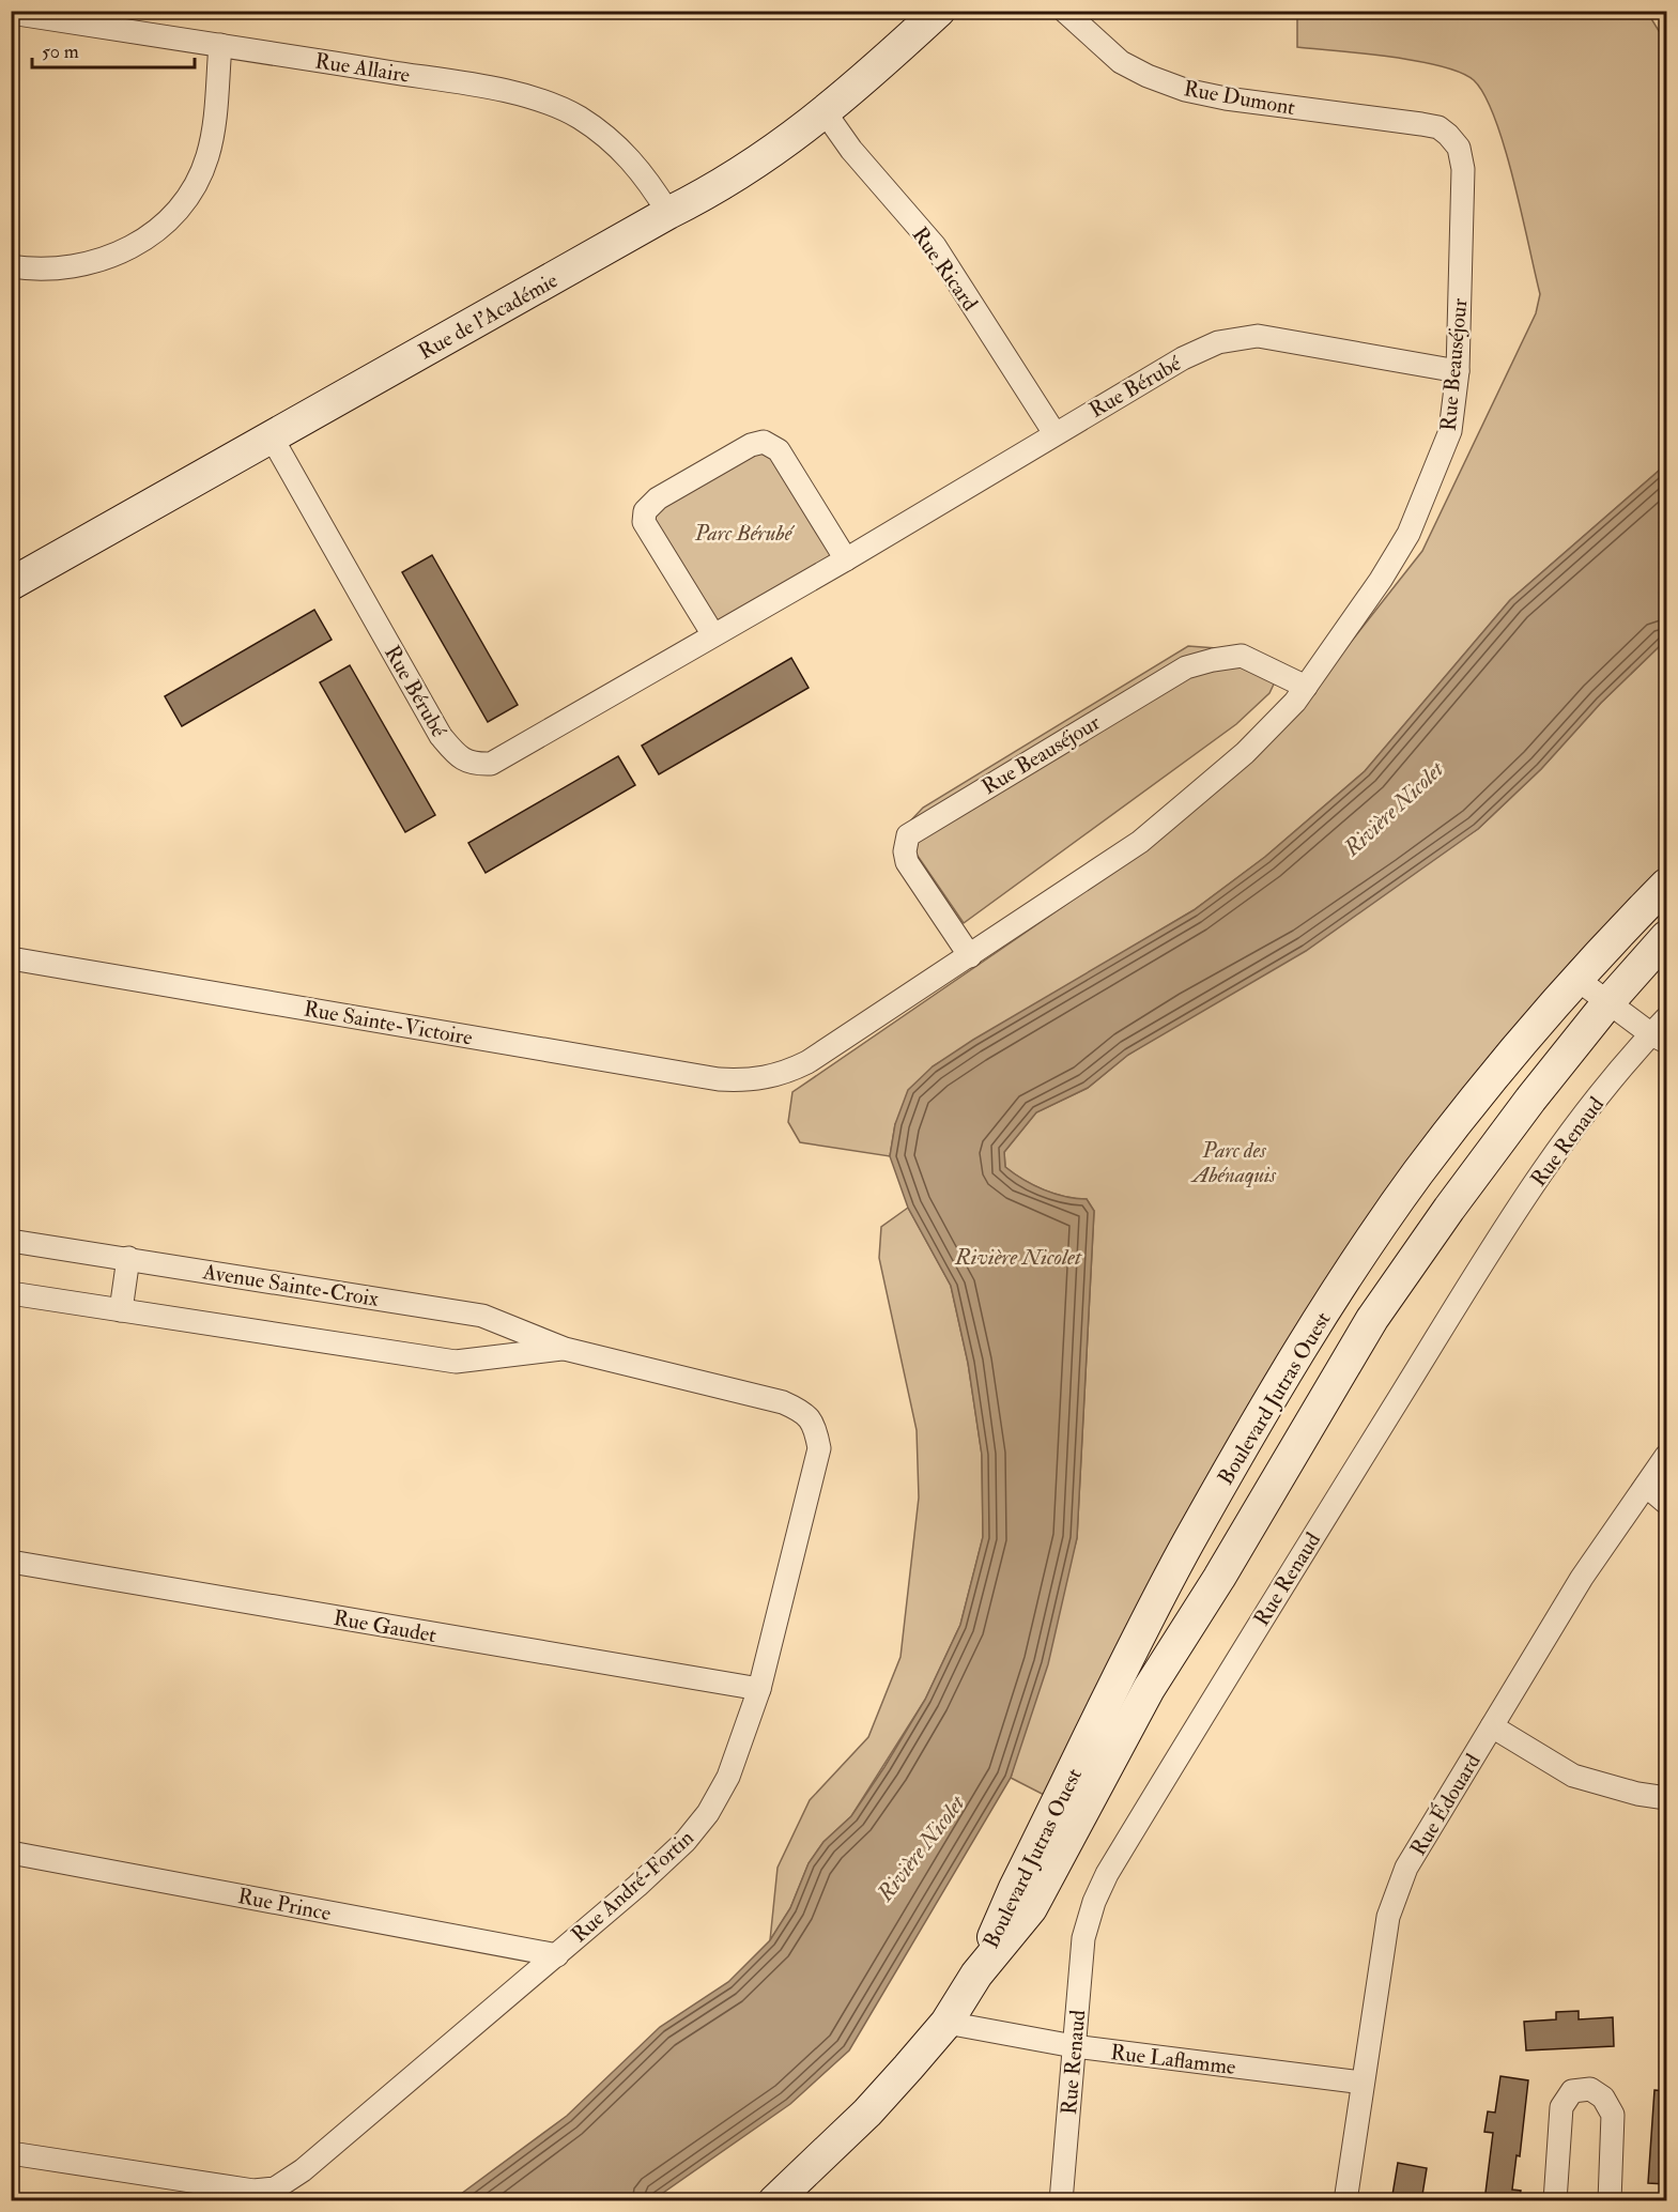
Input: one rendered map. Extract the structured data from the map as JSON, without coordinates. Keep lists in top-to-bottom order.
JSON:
{
  "streets": {
    "main road": ["Rue de l'Académie", "Boulevard Jutras Ouest"],
    "street": [
      "Rue Allaire",
      "Rue Dumont",
      "Rue Ricard",
      "Rue Beauséjour",
      "Rue Bérubé",
      "Rue Sainte-Victoire",
      "Rue Renaud",
      "Avenue Sainte-Croix",
      "Rue Gaudet",
      "Rue Édouard",
      "Rue André-Fortin",
      "Rue Prince",
      "Rue Laflamme"
    ]
  },
  "crossings": [
    ["Rue Allaire", "Rue de l'Académie"],
    ["Rue Dumont", "Rue Beauséjour"],
    ["Rue Ricard", "Rue de l'Académie"],
    ["Rue Ricard", "Rue Bérubé"],
    ["Rue de l'Académie", "Rue Bérubé"],
    ["Rue Beauséjour", "Rue Bérubé"],
    ["Rue Beauséjour", "Rue Sainte-Victoire"],
    ["Rue Renaud", "Rue Laflamme"],
    ["Avenue Sainte-Croix", "Rue André-Fortin"],
    ["Boulevard Jutras Ouest", "Rue Laflamme"],
    ["Rue Gaudet", "Rue André-Fortin"],
    ["Rue Édouard", "Rue Laflamme"],
    ["Rue André-Fortin", "Rue Prince"]
  ],
  "water": ["Rivière Nicolet"],
  "parks": ["Parc Bérubé", "Parc des Abénaquis"],
  "scale_bar": "50 m"
}
